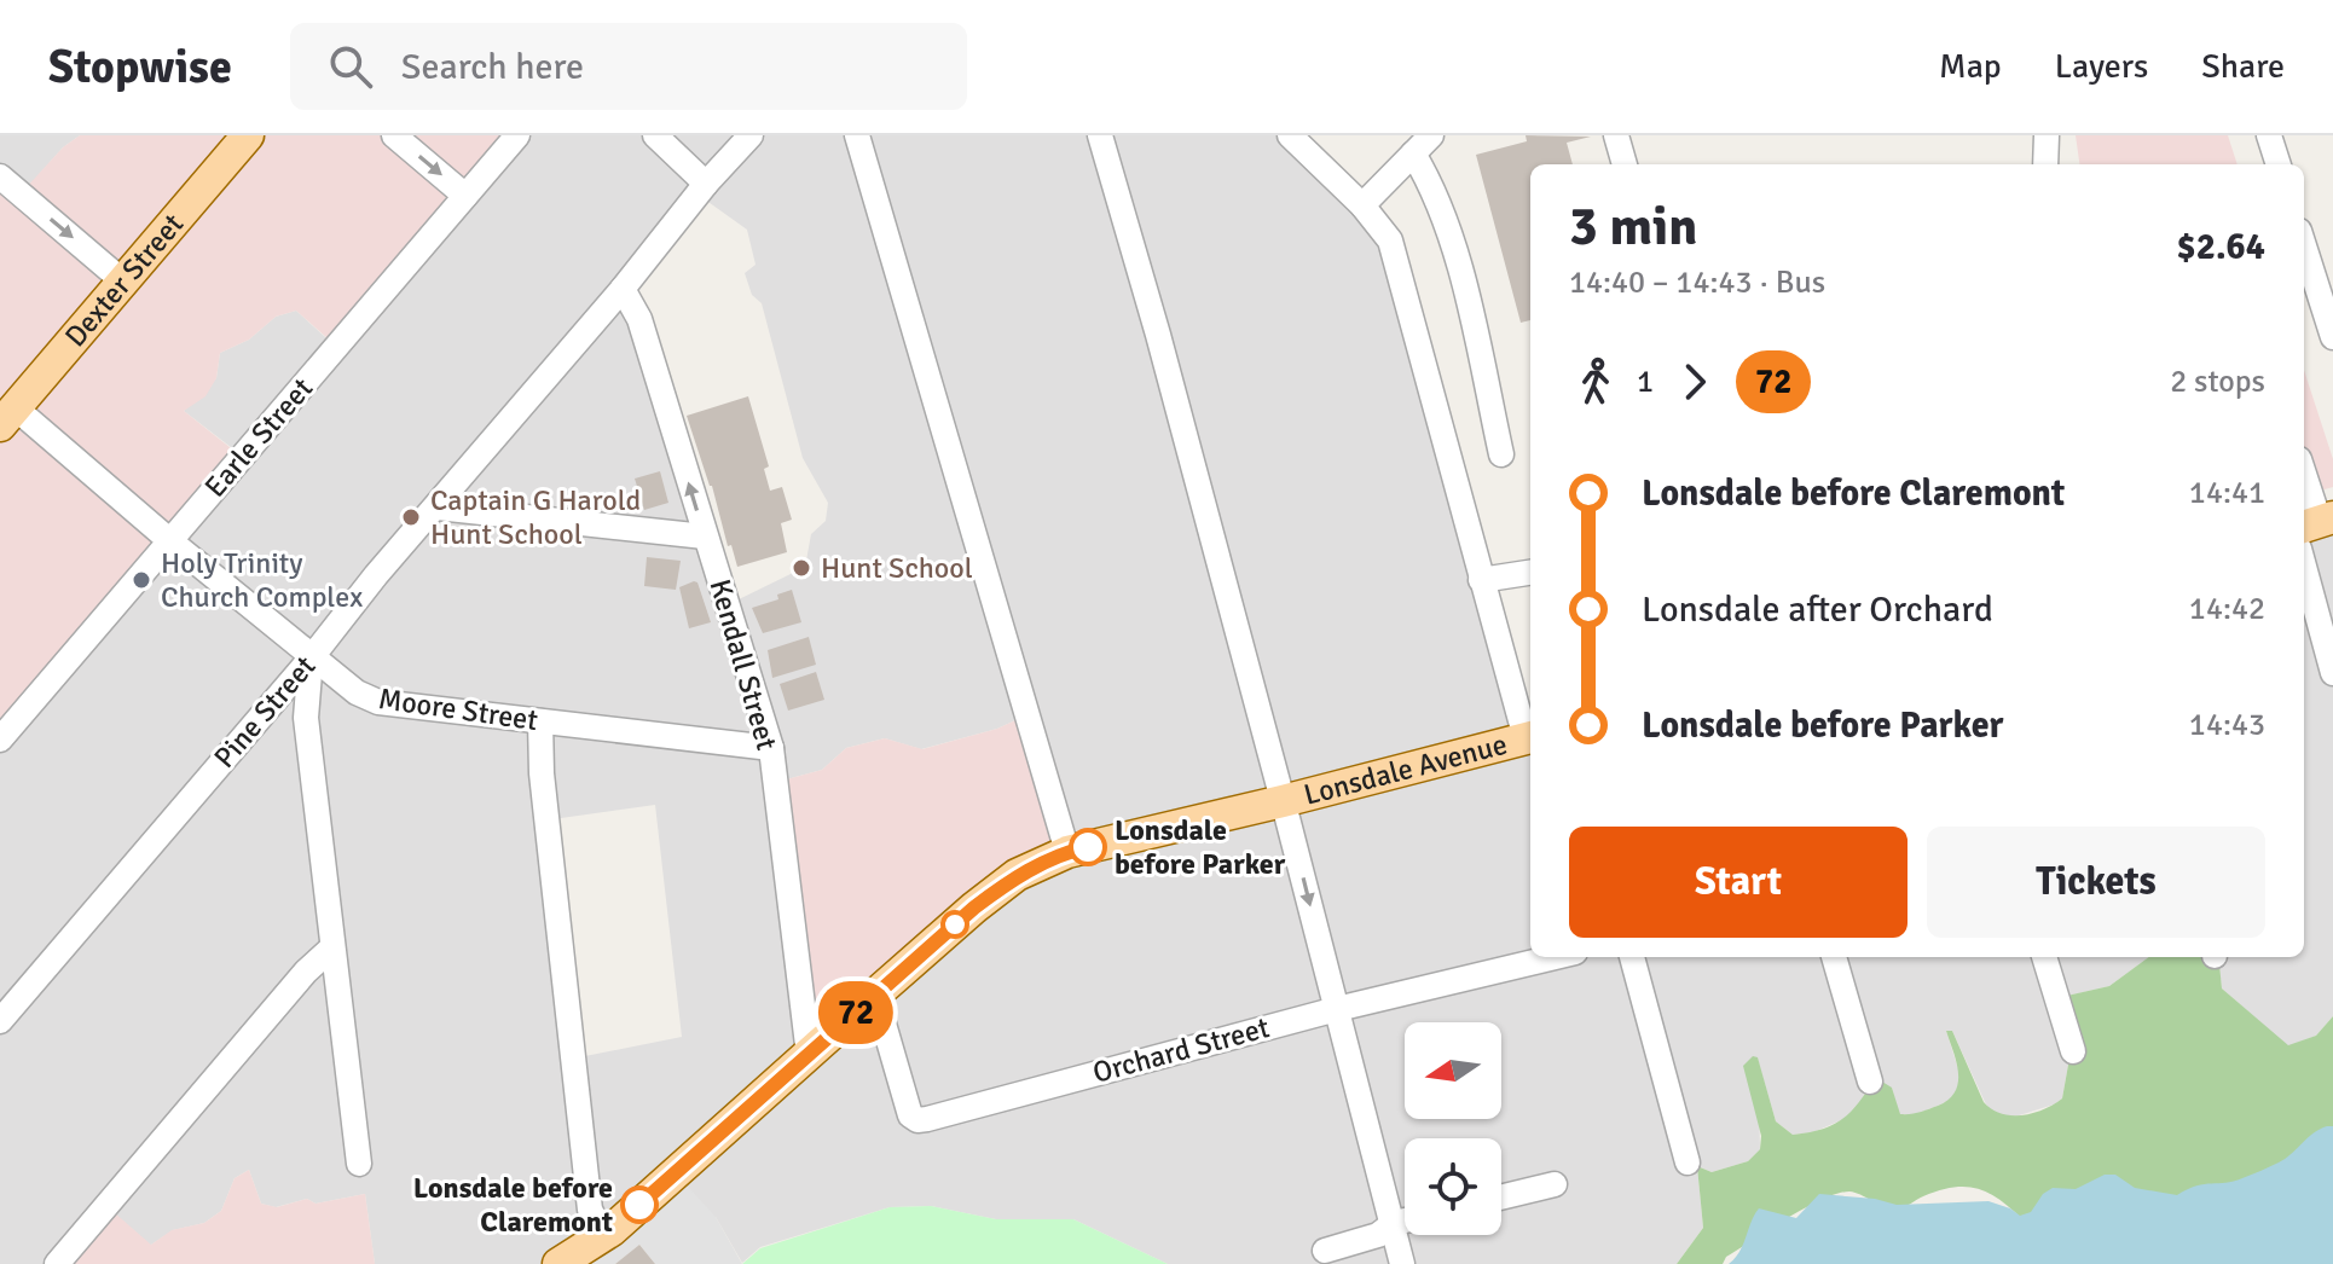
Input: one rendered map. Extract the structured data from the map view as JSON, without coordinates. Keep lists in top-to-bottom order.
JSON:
{
  "streets": {
    "main road": ["Dexter Street", "Lonsdale Avenue"],
    "street": [
      "Earle Street",
      "Kendall Street",
      "Moore Street",
      "Pine Street",
      "Orchard Street"
    ]
  },
  "crossings": [
    ["Dexter Street", "Moore Street"],
    ["Earle Street", "Moore Street"],
    ["Kendall Street", "Moore Street"],
    ["Kendall Street", "Pine Street"],
    ["Kendall Street", "Lonsdale Avenue"],
    ["Moore Street", "Pine Street"],
    ["Lonsdale Avenue", "Orchard Street"]
  ],
  "places": [
    "Captain G Harold Hunt School",
    "Hunt School",
    "Holy Trinity Church Complex",
    "Lonsdale before Parker",
    "Lonsdale before Claremont"
  ],
  "lines": ["bus line 72"],
  "north": "left",
  "page": {
    "header": "Stopwise",
    "search": "Search here",
    "nav": ["Map", "Layers", "Share"],
    "on_map": "72",
    "heading": ["3 min", "14:40 – 14:43 · Bus", "$2.64"],
    "legs": ["1", "72", "2 stops"],
    "list": [
      {
        "name": "Lonsdale before Claremont",
        "value": "14:41"
      },
      {
        "name": "Lonsdale after Orchard",
        "value": "14:42"
      },
      {
        "name": "Lonsdale before Parker",
        "value": "14:43"
      }
    ],
    "buttons": ["Start", "Tickets"]
  }
}
